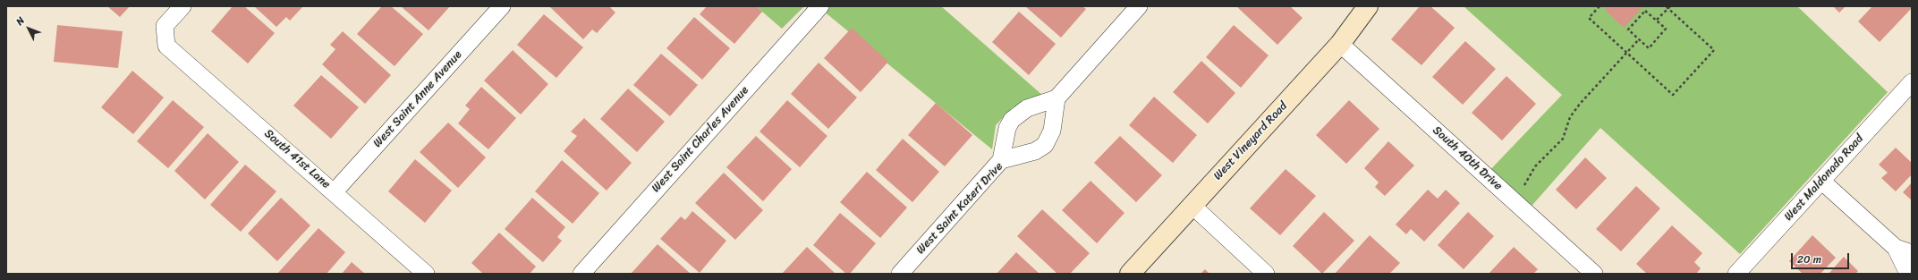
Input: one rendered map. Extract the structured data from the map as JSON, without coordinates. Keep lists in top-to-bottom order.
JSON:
{
  "streets": {
    "street": [
      "West Saint Anne Avenue",
      "West Saint Charles Avenue",
      "West Vineyard Road",
      "South 40th Drive",
      "South 41st Lane",
      "West Maldonado Road",
      "West Saint Kateri Drive"
    ]
  },
  "crossings": [
    ["West Saint Anne Avenue", "South 41st Lane"],
    ["West Vineyard Road", "South 40th Drive"]
  ],
  "scale_bar": "20 m",
  "north": "top left"
}
